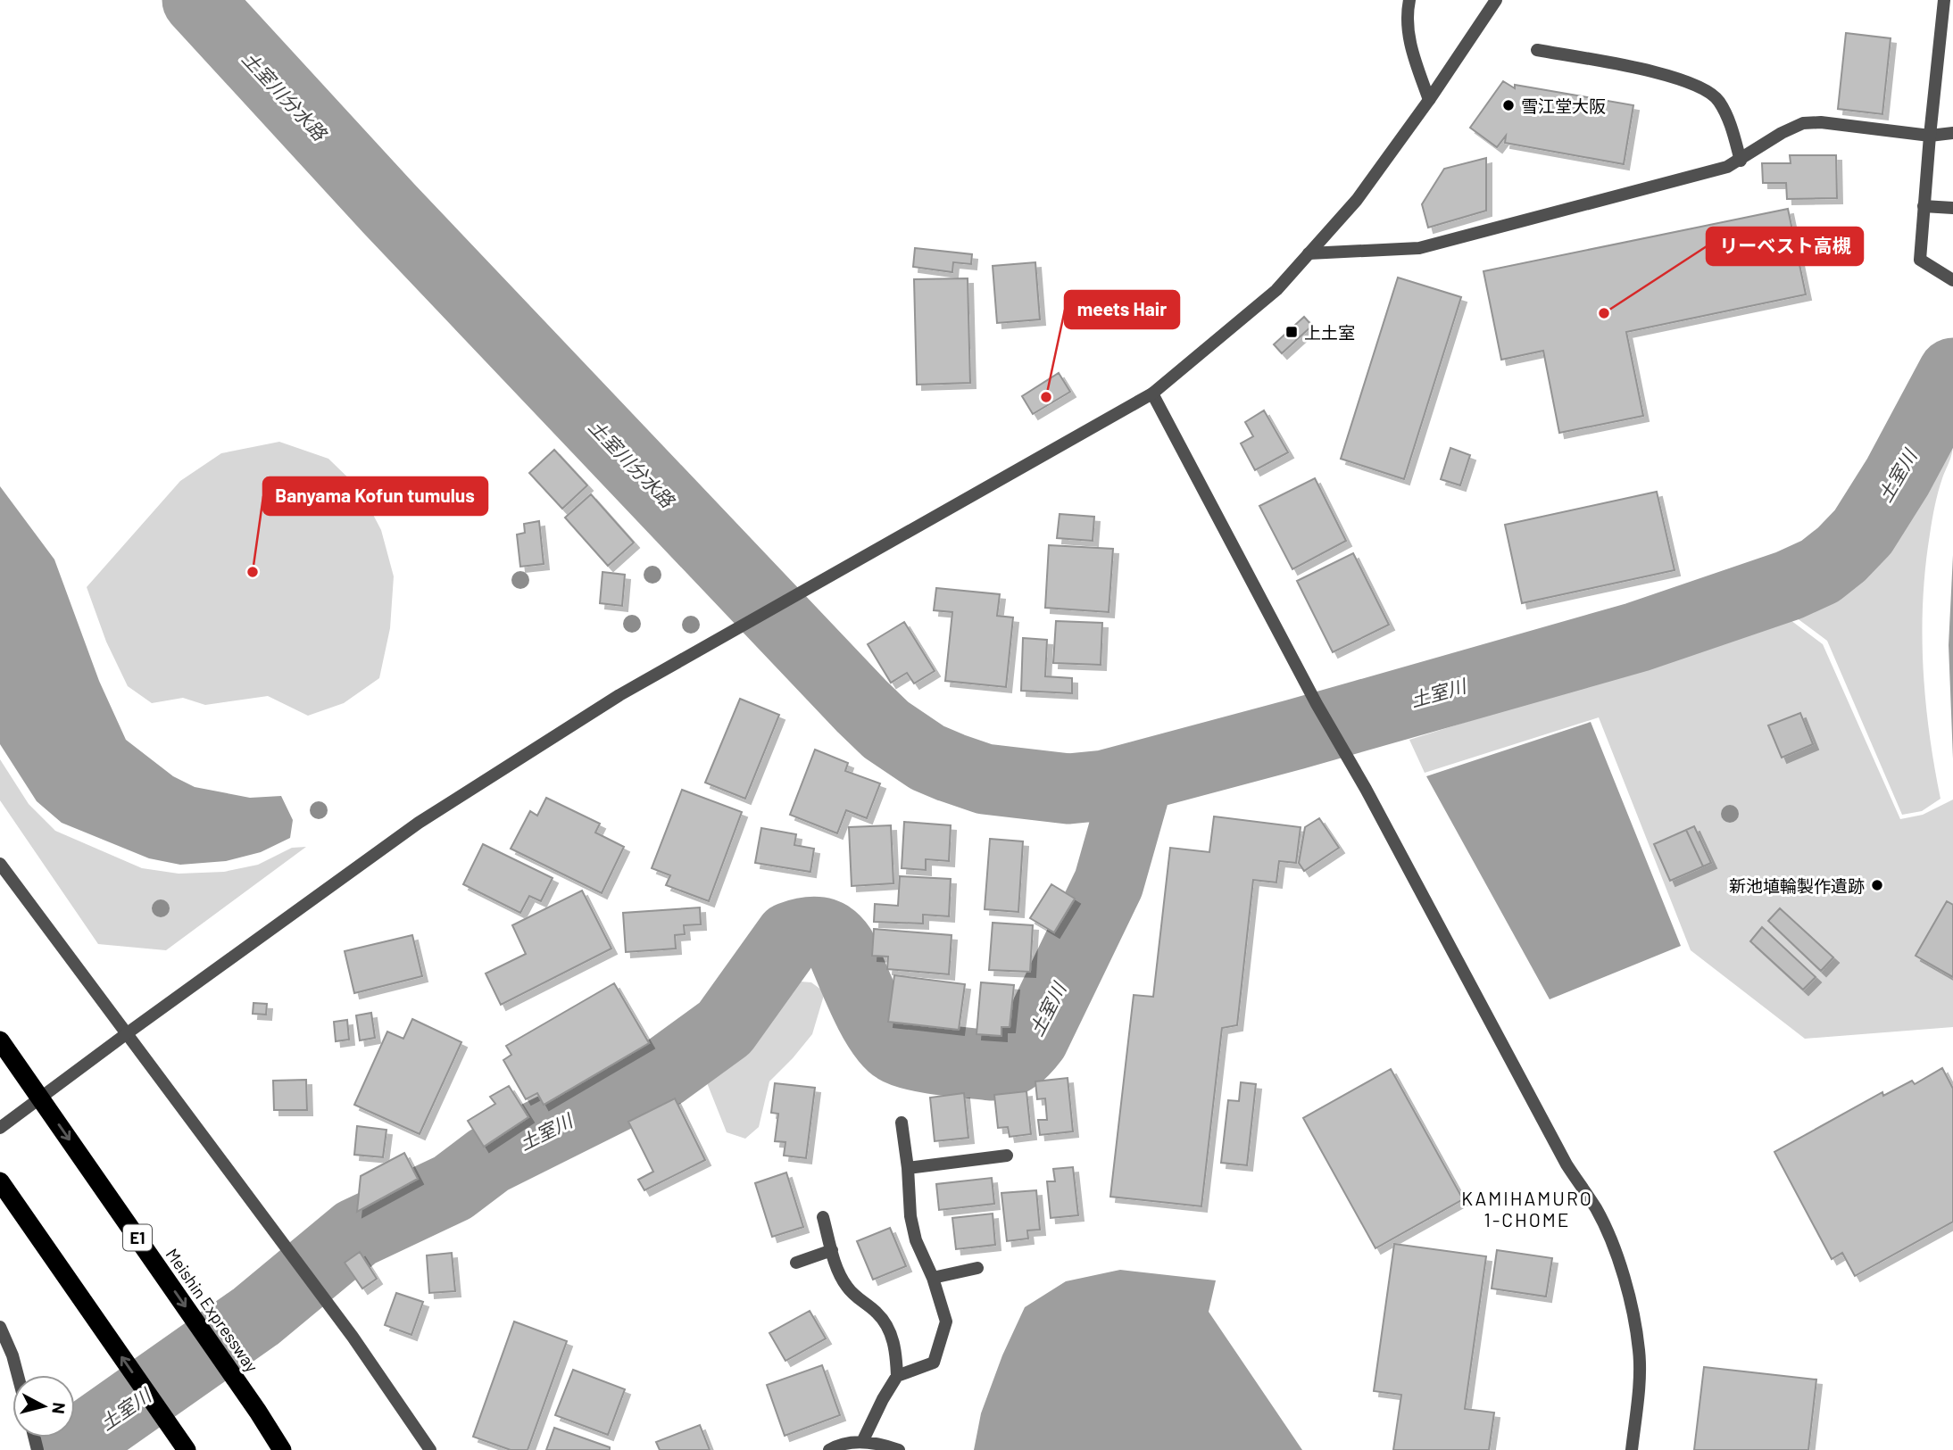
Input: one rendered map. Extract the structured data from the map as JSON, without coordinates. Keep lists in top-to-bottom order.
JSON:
{
  "streets": {
    "highway": ["E1", "Meishin Expressway"]
  },
  "districts": ["KAMIHAMURO 1-CHOME"],
  "water": ["土室川分水路", "土室川"],
  "places": {
    "other": [
      "雪江堂大阪",
      "リーベスト高槻",
      "meets Hair",
      "Banyama Kofun tumulus",
      "新池埴輪製作遺跡"
    ],
    "transit": ["上土室"]
  },
  "north": "right"
}
